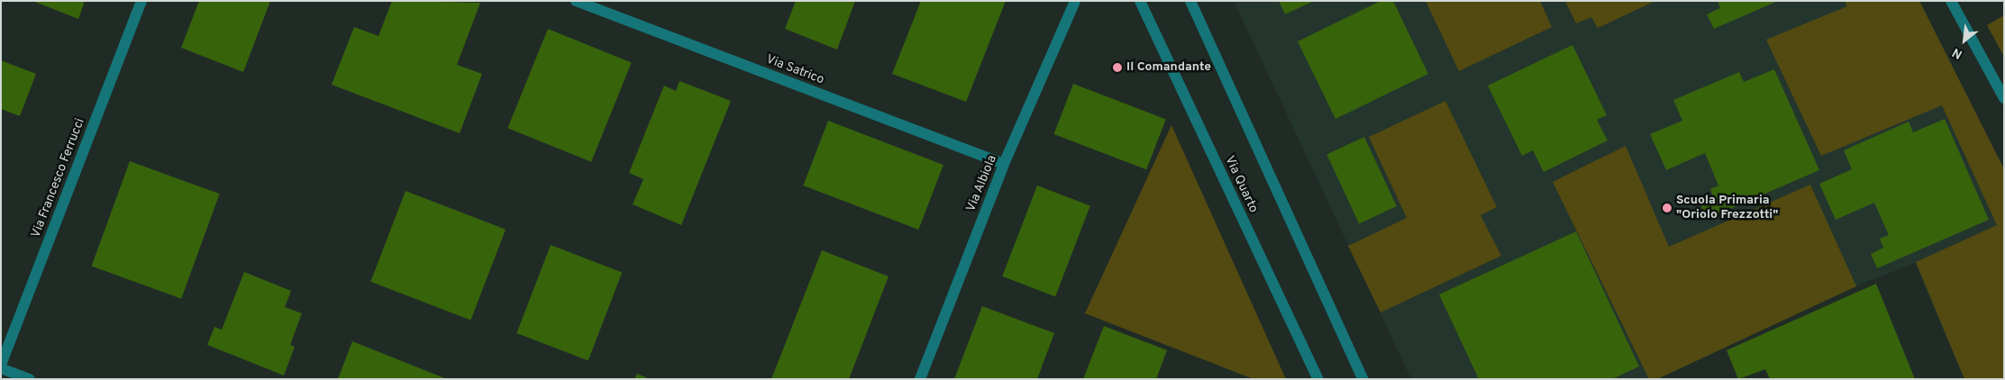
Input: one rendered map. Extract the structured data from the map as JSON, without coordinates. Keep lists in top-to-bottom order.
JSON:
{
  "streets": {
    "street": [
      "Via Satrico",
      "Via Francesco Ferrucci",
      "Via Albiola",
      "Via Quarto"
    ]
  },
  "crossings": [
    ["Via Satrico", "Via Albiola"]
  ],
  "places": ["Il Comandante", "Scuola Primaria \"Oriolo Frezzotti\""],
  "north": "bottom left"
}
